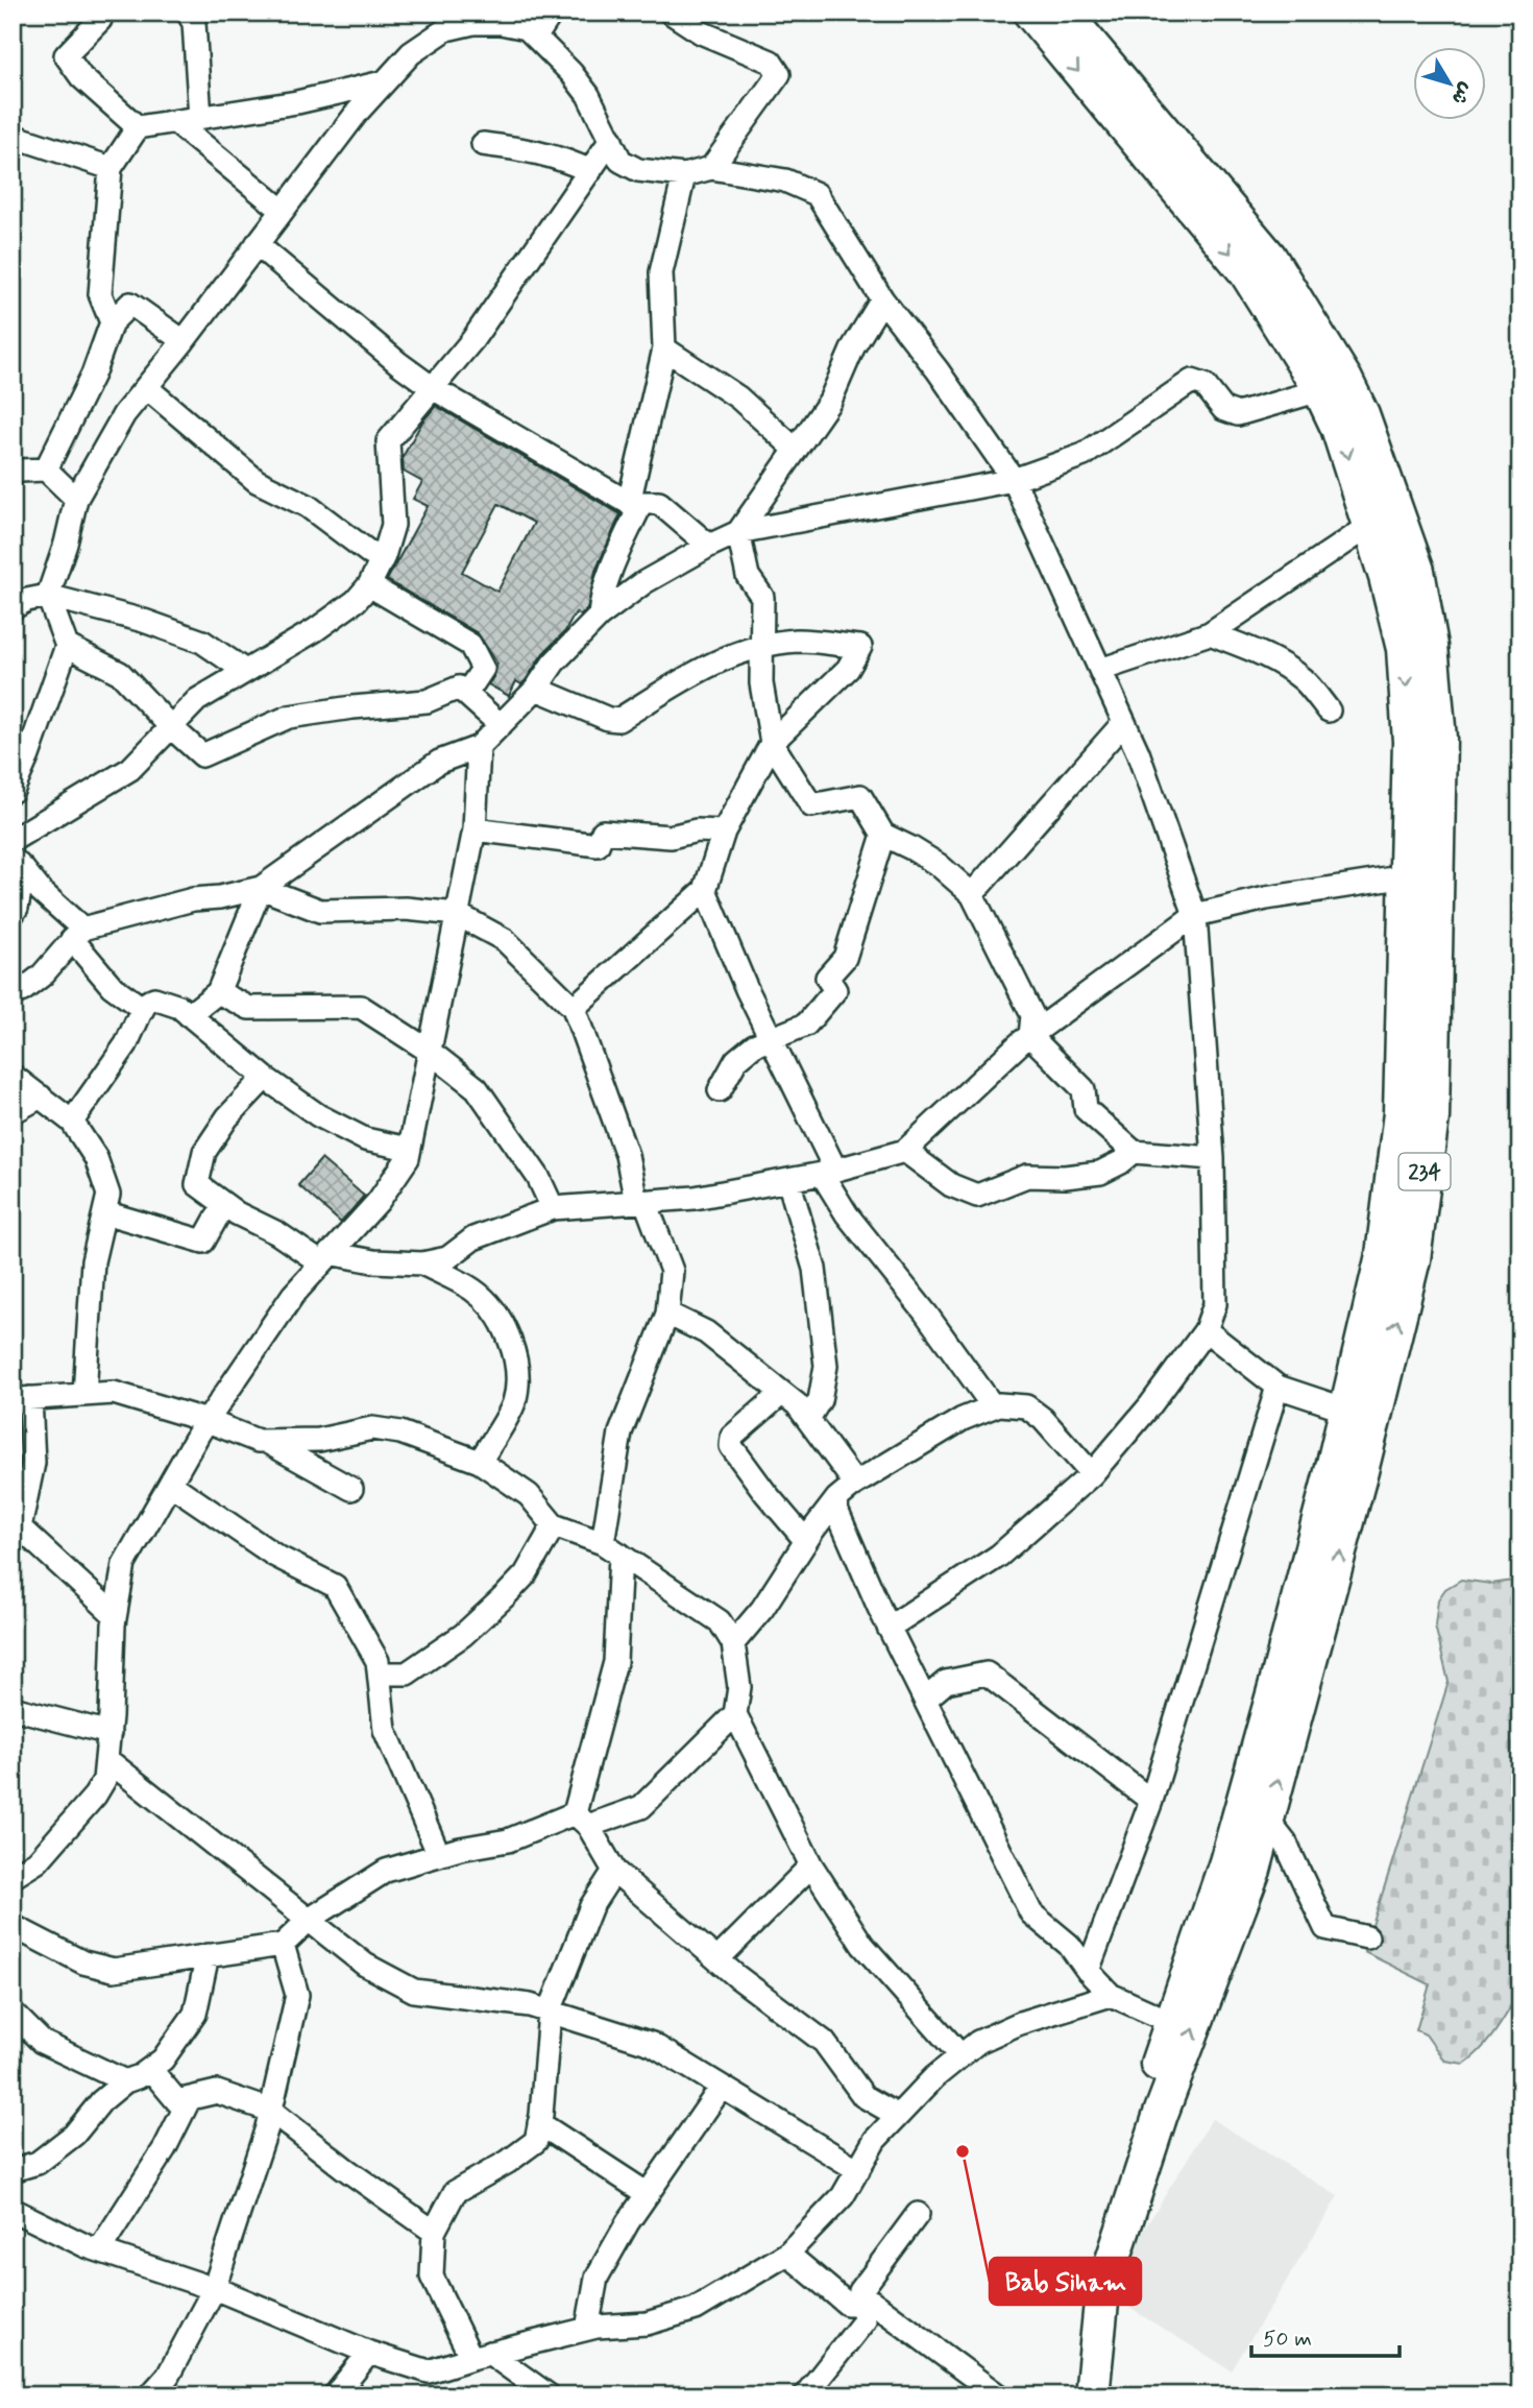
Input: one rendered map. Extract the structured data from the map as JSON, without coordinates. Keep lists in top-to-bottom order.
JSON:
{
  "streets": {
    "main road": ["234"]
  },
  "places": ["Bab Siham"],
  "scale_bar": "50 m",
  "north": "bottom right"
}
